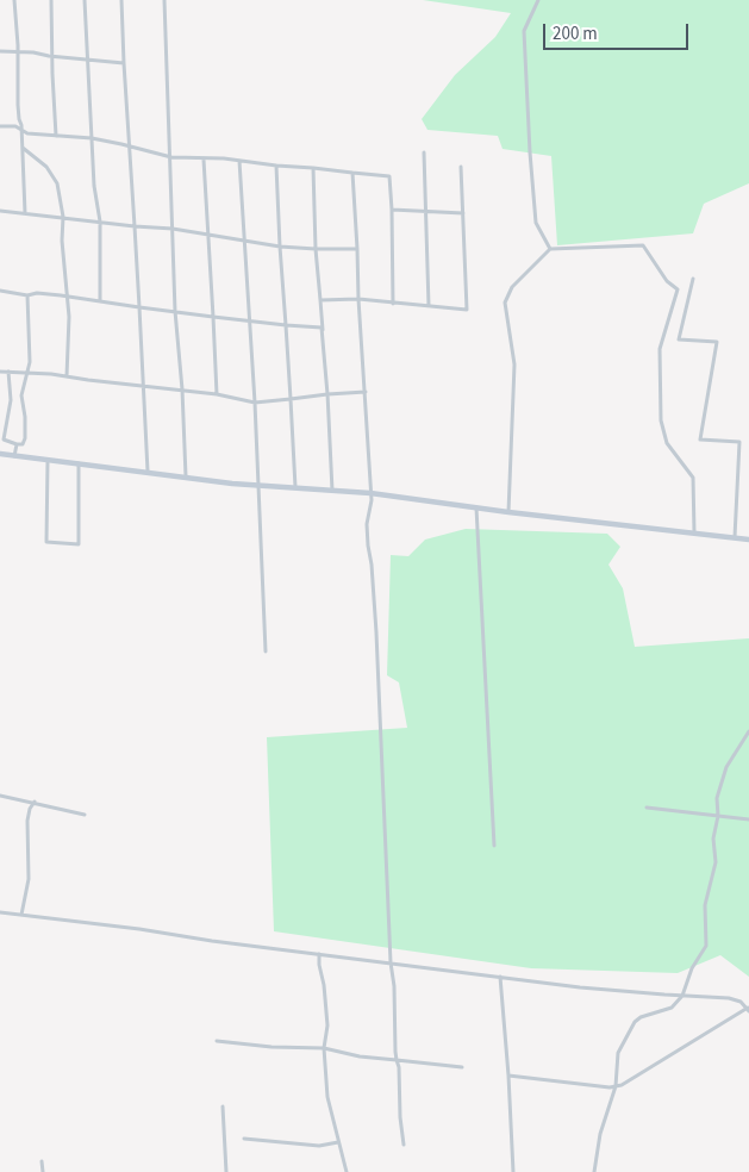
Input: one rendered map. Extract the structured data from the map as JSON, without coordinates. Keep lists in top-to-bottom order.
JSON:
{
  "scale_bar": "200 m"
}
